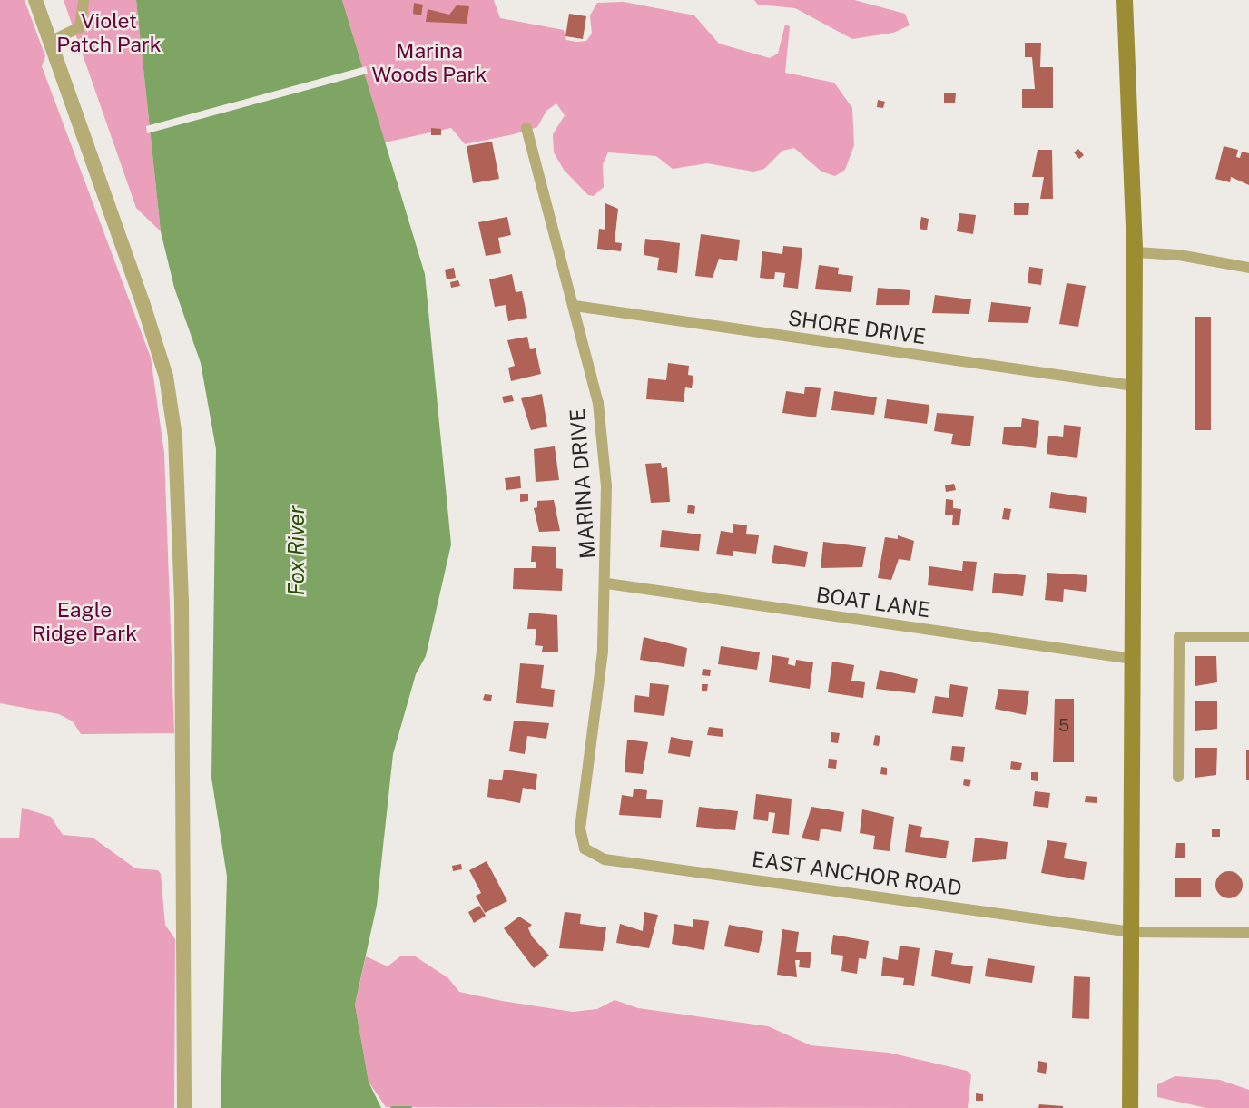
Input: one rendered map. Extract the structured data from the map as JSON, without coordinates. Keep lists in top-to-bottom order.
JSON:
{
  "streets": {
    "street": [
      "SHORE DRIVE",
      "MARINA DRIVE",
      "BOAT LANE",
      "EAST ANCHOR ROAD"
    ]
  },
  "crossings": [
    ["SHORE DRIVE", "MARINA DRIVE"],
    ["MARINA DRIVE", "BOAT LANE"],
    ["MARINA DRIVE", "EAST ANCHOR ROAD"]
  ],
  "water": ["Fox River"],
  "parks": ["Violet Patch Park", "Marina Woods Park", "Eagle Ridge Park"],
  "house_numbers": ["5"]
}
